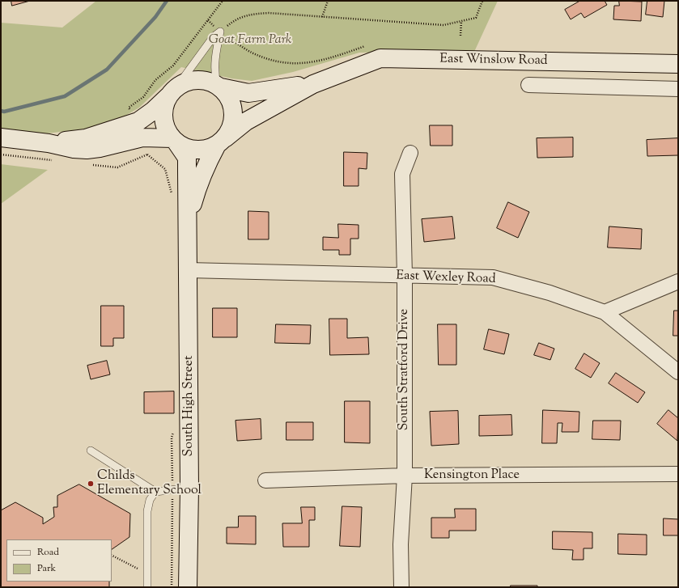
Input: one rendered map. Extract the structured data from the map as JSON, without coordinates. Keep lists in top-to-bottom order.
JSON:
{
  "streets": {
    "main road": ["East Winslow Road", "South High Street"],
    "street": ["East Wexley Road", "South Stratford Drive", "Kensington Place"]
  },
  "crossings": [
    ["East Winslow Road", "South High Street"],
    ["East Wexley Road", "South Stratford Drive"],
    ["East Wexley Road", "South High Street"],
    ["South Stratford Drive", "Kensington Place"]
  ],
  "parks": ["Goat Farm Park"],
  "places": ["Childs Elementary School"],
  "legend": ["Road", "Park"]
}
